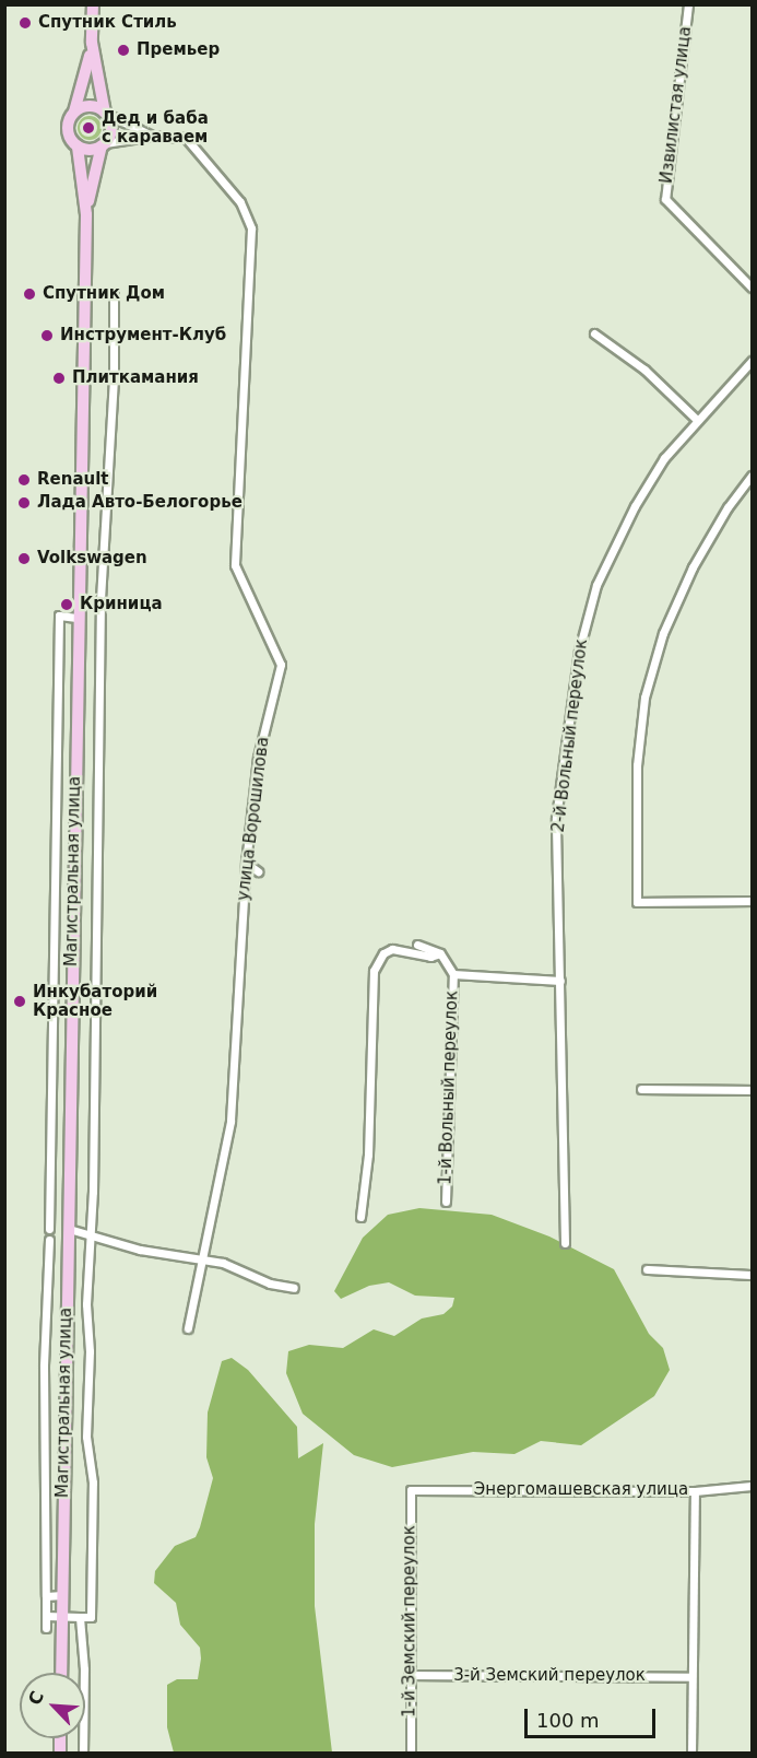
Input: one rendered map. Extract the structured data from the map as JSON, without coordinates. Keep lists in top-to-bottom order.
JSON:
{
  "streets": {
    "main road": ["Магистральная улица"],
    "street": [
      "Извилистая улица",
      "2-й Вольный переулок",
      "улица Ворошилова",
      "1-й Вольный переулок",
      "Энергомашевская улица",
      "1-й Земский переулок",
      "3-й Земский переулок"
    ]
  },
  "crossings": [
    ["Энергомашевская улица", "1-й Земский переулок"],
    ["1-й Земский переулок", "3-й Земский переулок"]
  ],
  "places": [
    "Спутник Стиль",
    "Премьер",
    "Дед и баба с караваем",
    "Спутник Дом",
    "Инструмент-Клуб",
    "Плиткамания",
    "Renault",
    "Лада Авто-Белогорье",
    "Volkswagen",
    "Криница",
    "Инкубаторий Красное"
  ],
  "scale_bar": "100 m",
  "north": "top left"
}
